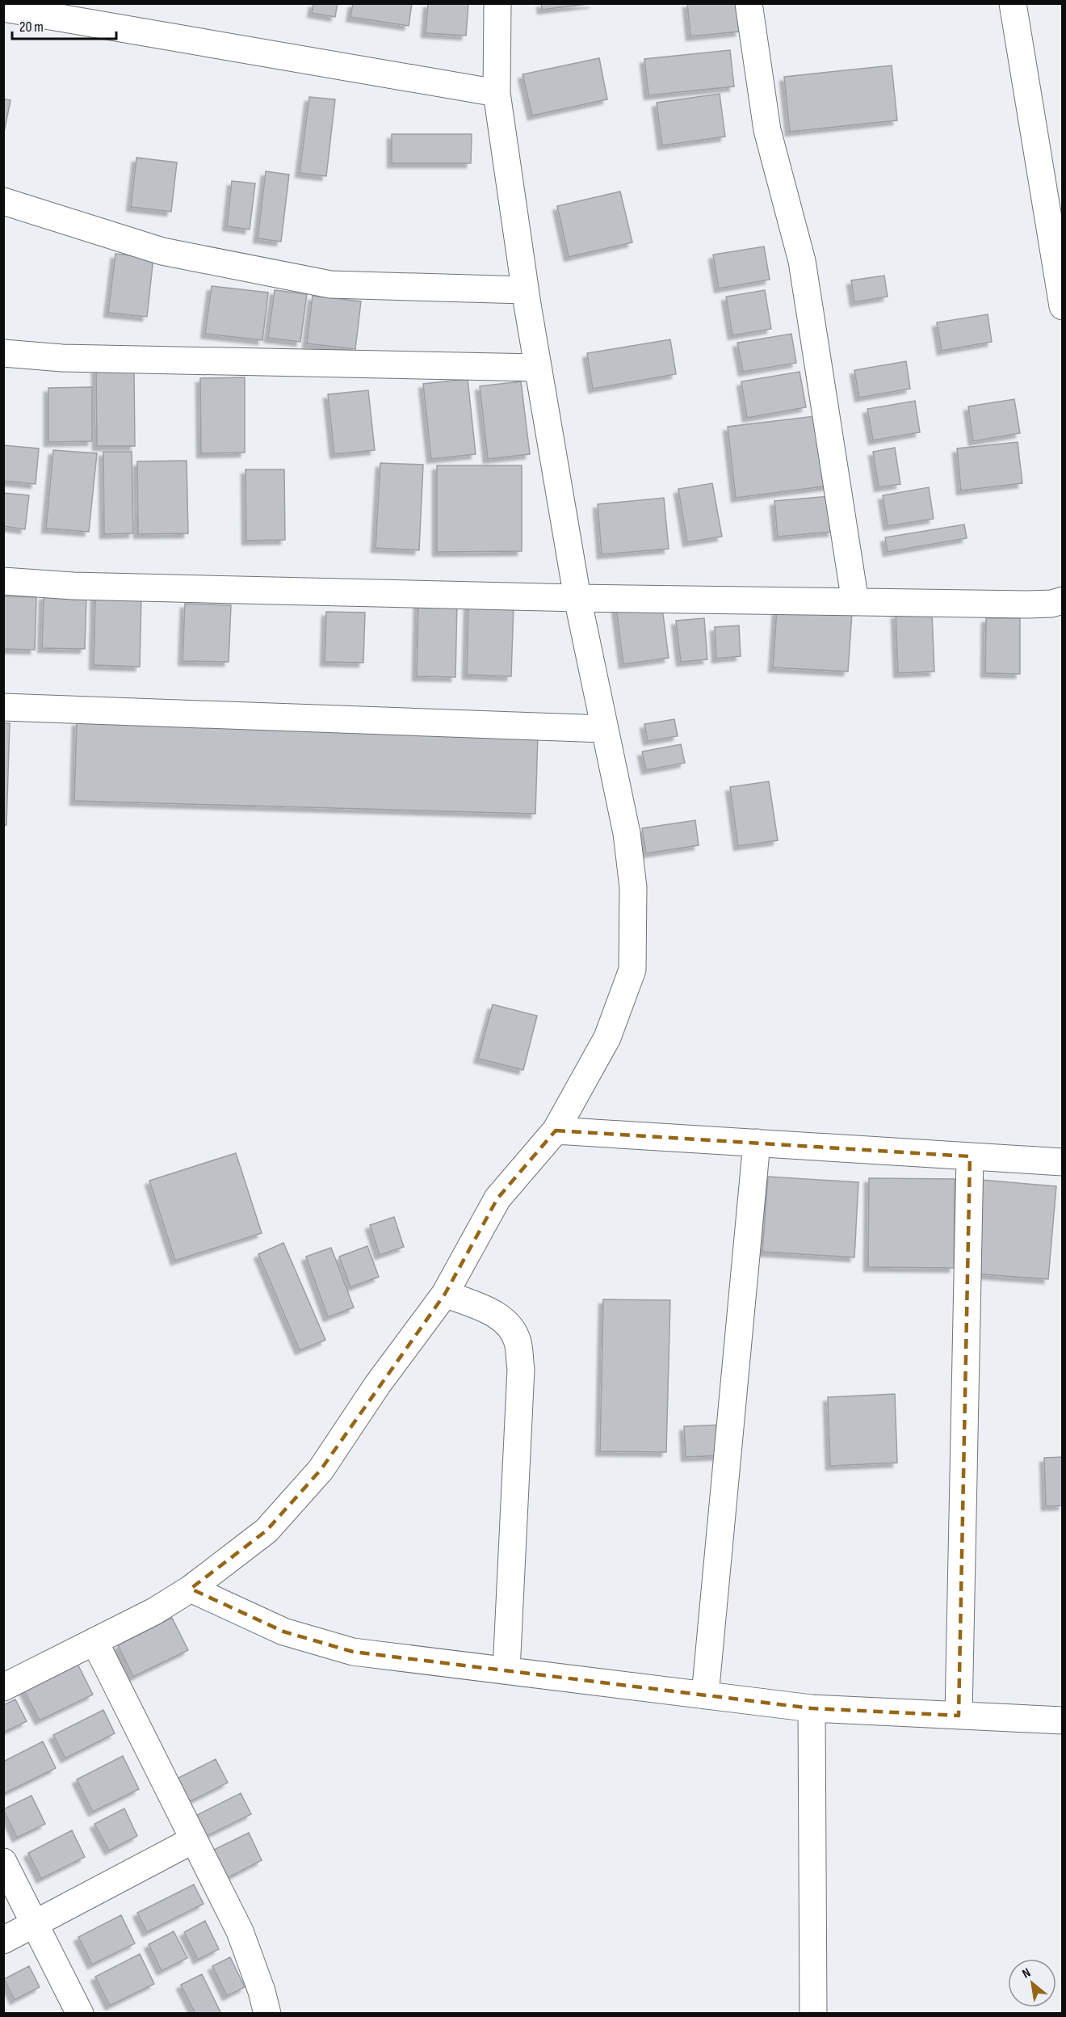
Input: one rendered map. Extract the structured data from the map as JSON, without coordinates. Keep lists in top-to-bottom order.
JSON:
{
  "scale_bar": "20 m",
  "north": "top left"
}
